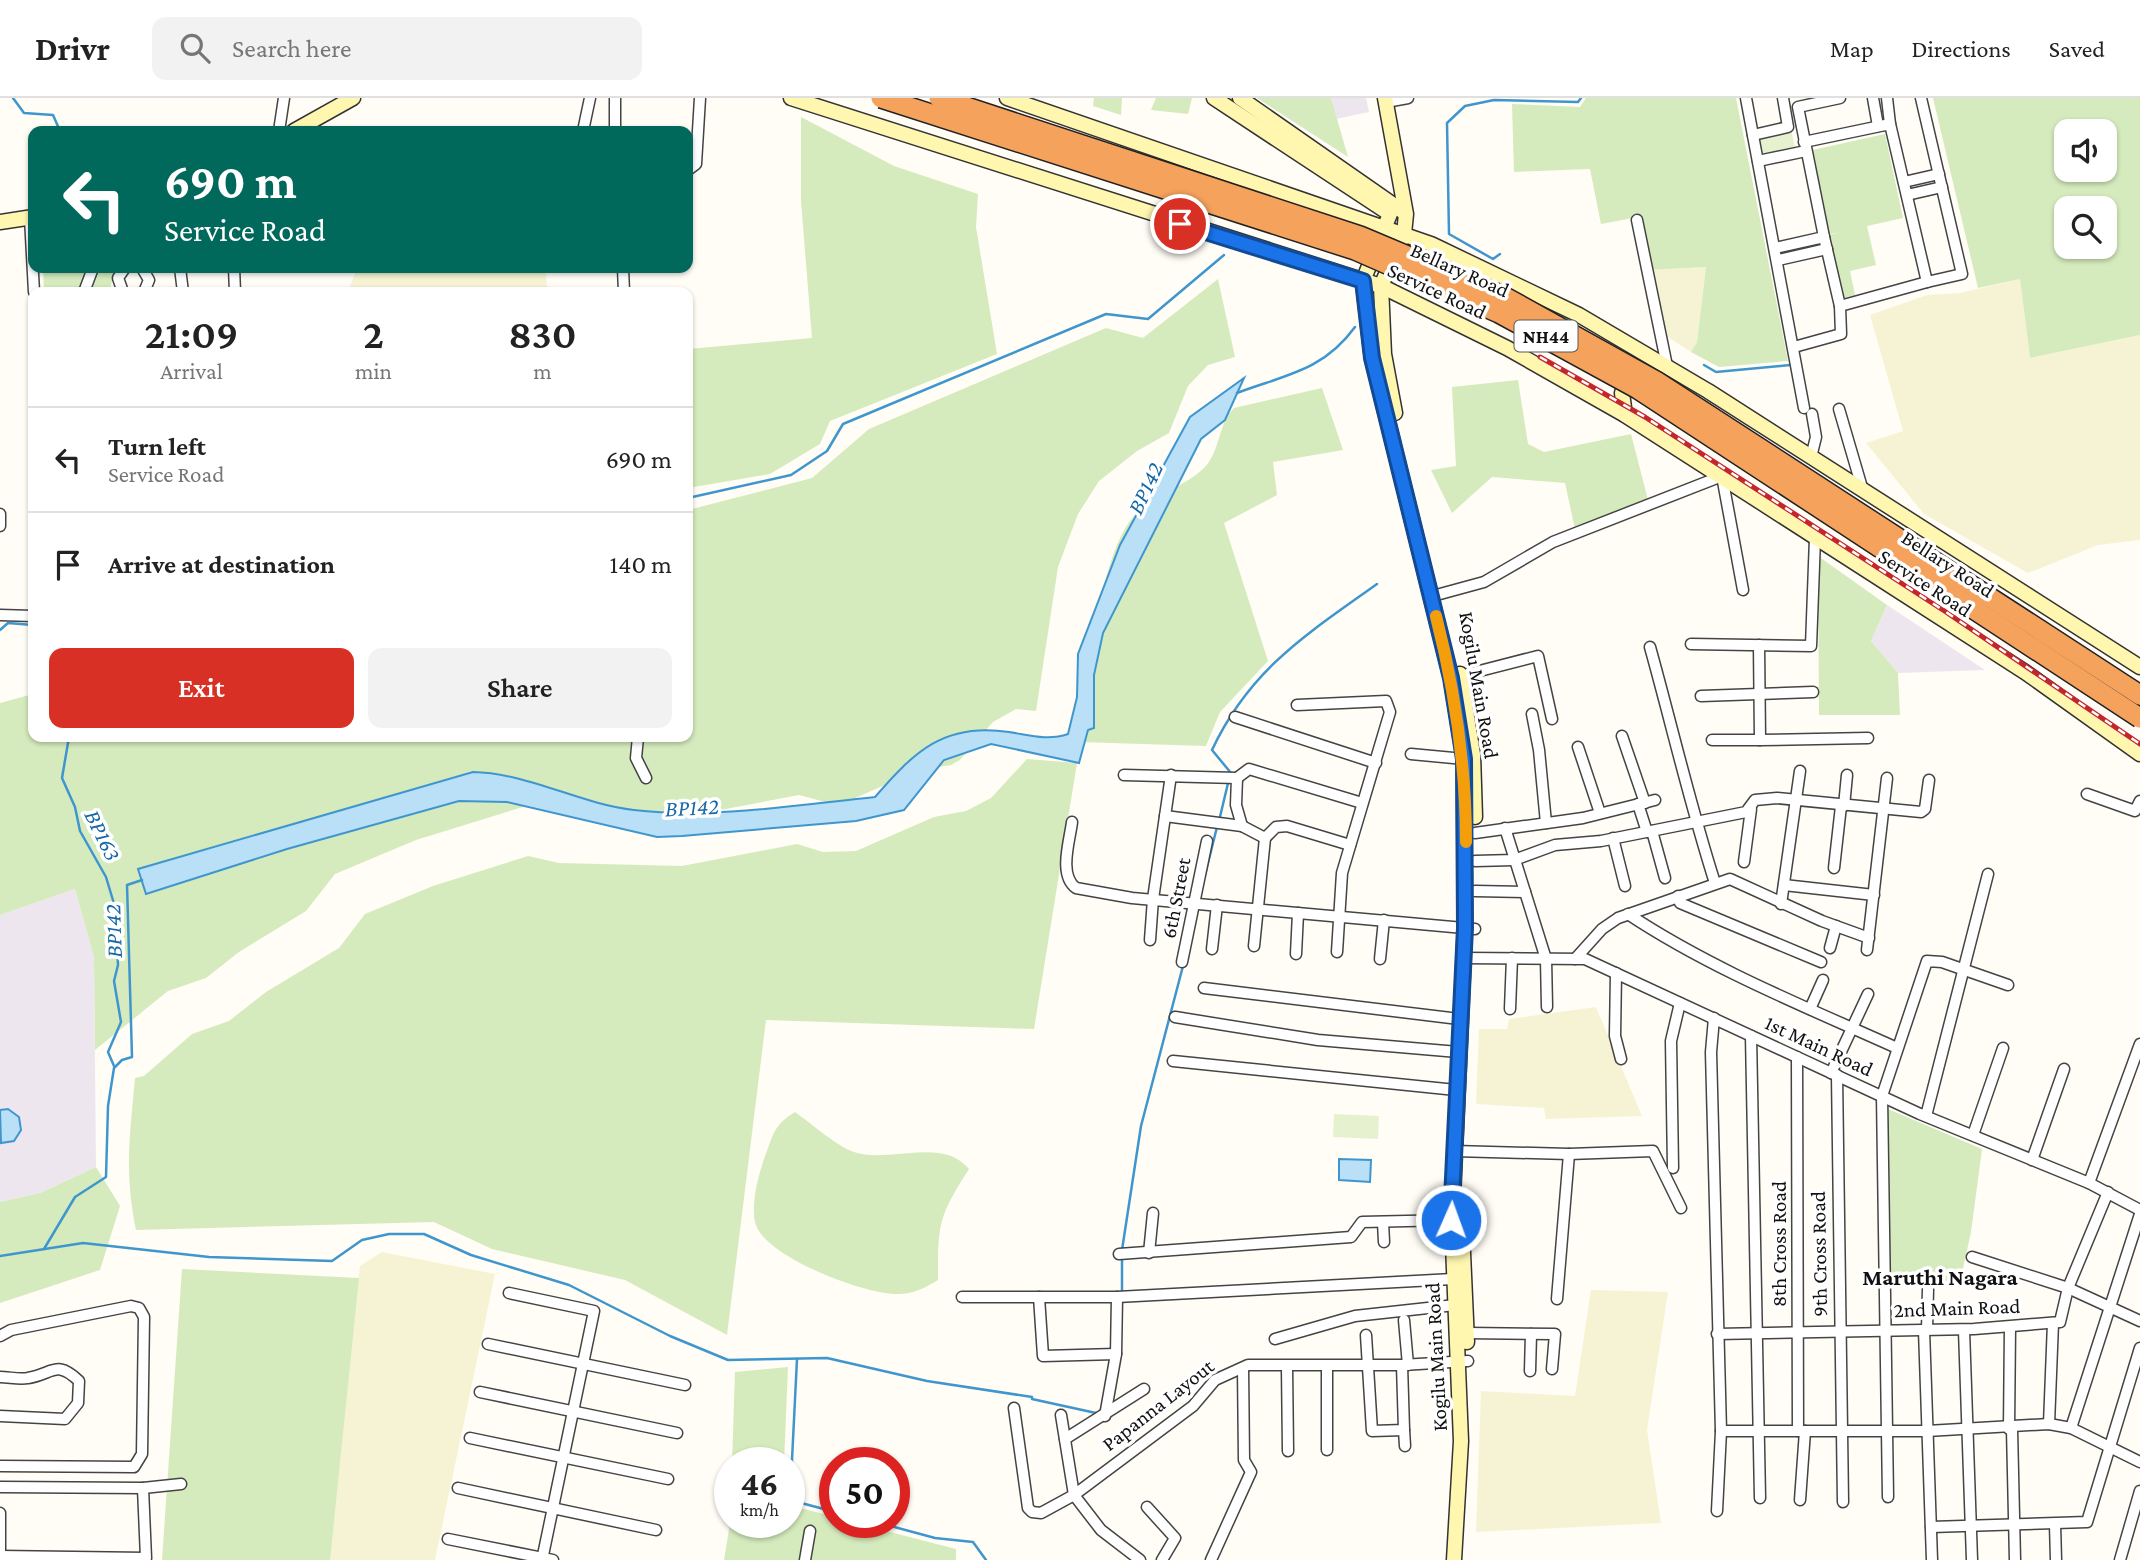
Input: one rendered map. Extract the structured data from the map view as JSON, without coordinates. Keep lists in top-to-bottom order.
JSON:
{
  "streets": {
    "highway": ["Bellary Road", "NH44"],
    "main road": ["Service Road", "Kogilu Main Road"],
    "street": [
      "6th Street",
      "1st Main Road",
      "8th Cross Road",
      "9th Cross Road",
      "2nd Main Road",
      "Papanna Layout"
    ]
  },
  "crossings": [
    ["Service Road", "Kogilu Main Road"],
    ["Kogilu Main Road", "1st Main Road"],
    ["Kogilu Main Road", "Papanna Layout"],
    ["1st Main Road", "8th Cross Road"],
    ["1st Main Road", "9th Cross Road"],
    ["8th Cross Road", "2nd Main Road"],
    ["9th Cross Road", "2nd Main Road"]
  ],
  "districts": ["Maruthi Nagara"],
  "water": ["BP142", "BP163"],
  "page": {
    "header": "Drivr",
    "search": "Search here",
    "nav": ["Map", "Directions", "Saved"],
    "turn": ["690 m", "Service Road"],
    "eta": [
      "21:09",
      "Arrival",
      "2",
      "min",
      "830",
      "m"
    ],
    "list": [
      {
        "name": "Turn left",
        "note": "Service Road",
        "value": "690 m"
      },
      {
        "name": "Arrive at destination",
        "value": "140 m"
      }
    ],
    "buttons": ["Exit", "Share"],
    "speed": "46 km/h",
    "limit": "50"
  }
}
